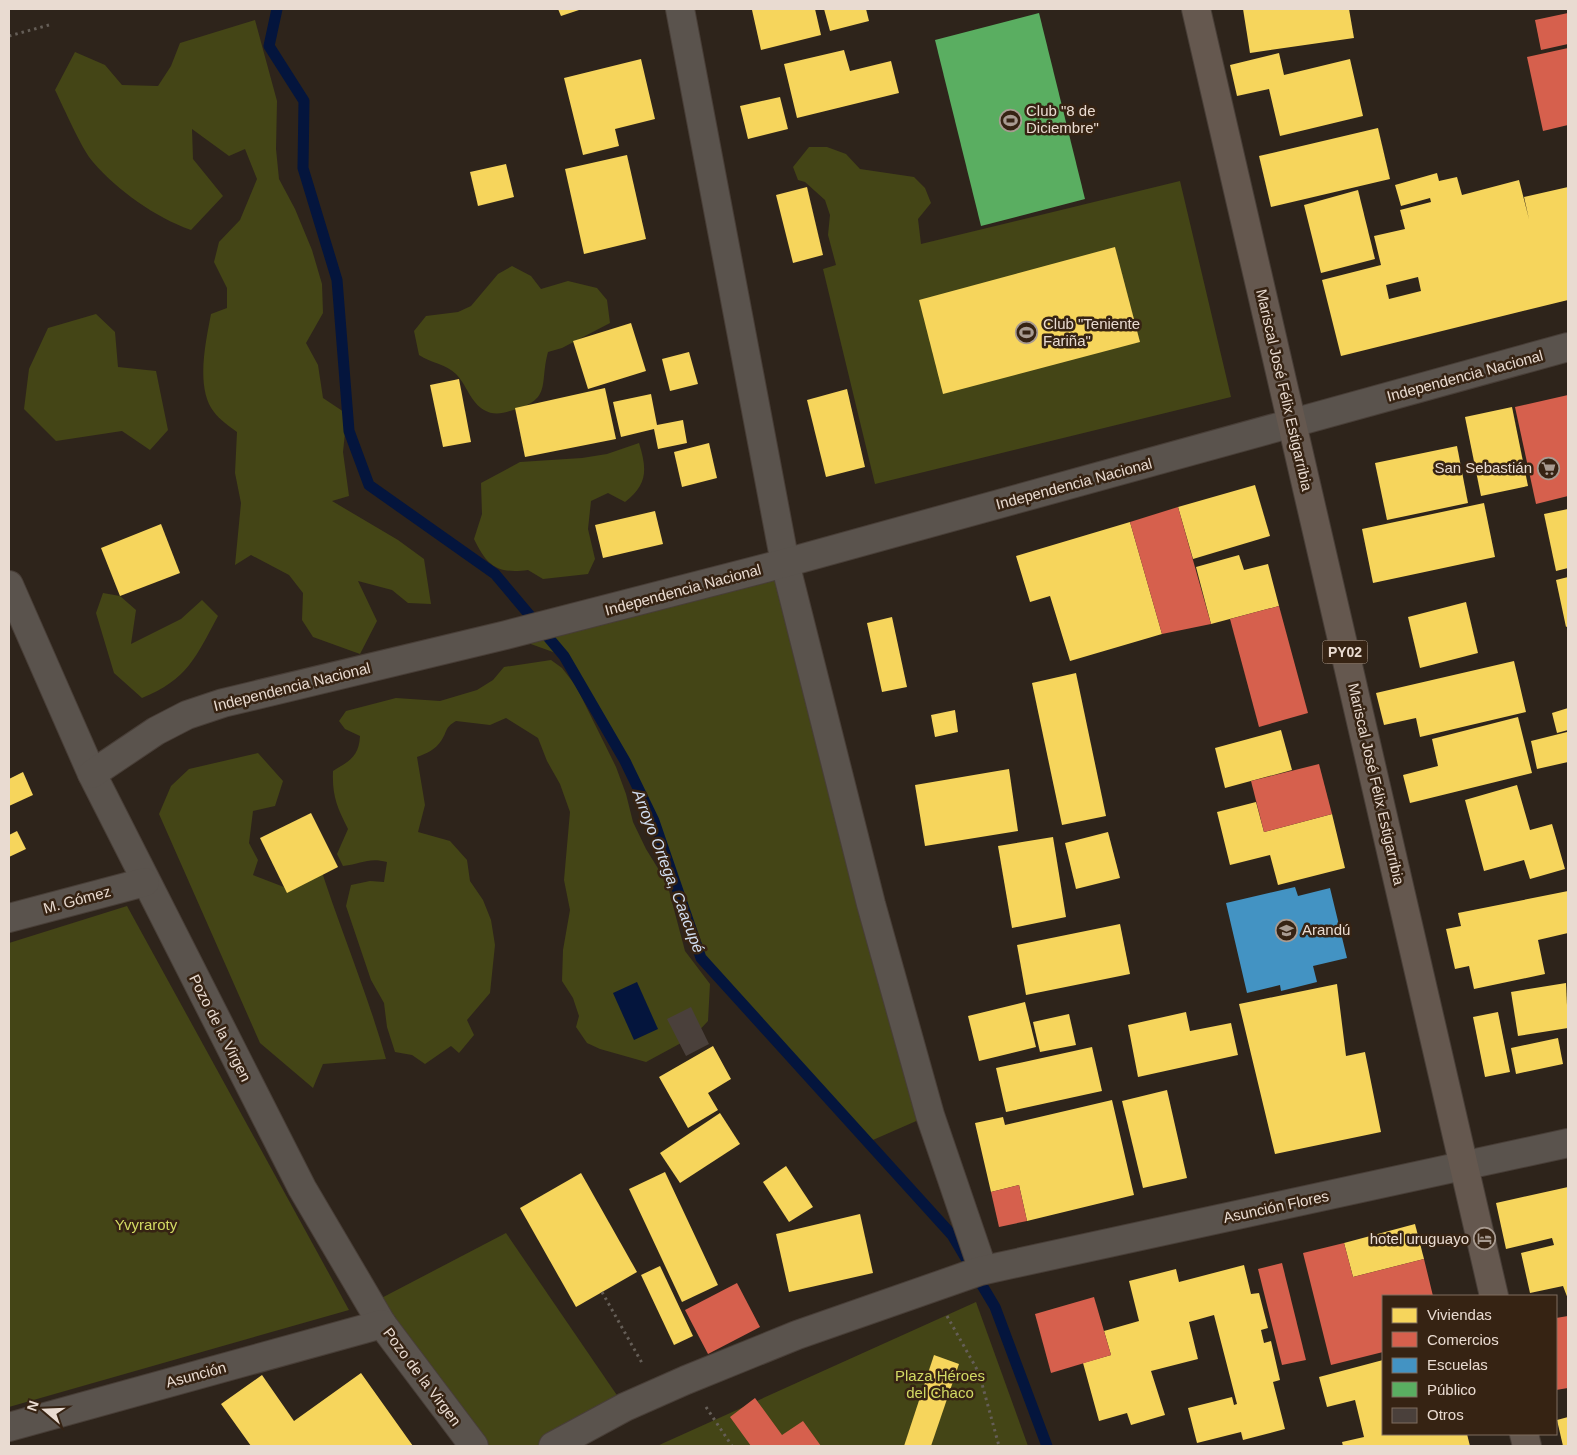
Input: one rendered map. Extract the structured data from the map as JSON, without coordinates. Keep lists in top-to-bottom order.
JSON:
{
  "streets": {
    "main road": ["Mariscal José Félix Estigarribia", "PY02"],
    "street": [
      "Independencia Nacional",
      "M. Gómez",
      "Pozo de la Virgen",
      "Asunción Flores",
      "Asunción"
    ]
  },
  "crossings": [
    ["Independencia Nacional", "Mariscal José Félix Estigarribia"],
    ["Independencia Nacional", "Pozo de la Virgen"],
    ["Mariscal José Félix Estigarribia", "Asunción Flores"],
    ["M. Gómez", "Pozo de la Virgen"],
    ["Pozo de la Virgen", "Asunción"]
  ],
  "water": ["Arroyo Ortega, Caacupé"],
  "parks": ["Yvyraroty", "Plaza Héroes del Chaco"],
  "places": {
    "sports": ["Club \"8 de Diciembre\"", "Club \"Teniente Fariña\""],
    "supermarket": ["San Sebastián"],
    "school or university": ["Arandú"],
    "hotel": ["hotel uruguayo"]
  },
  "legend": [
    "Viviendas",
    "Comercios",
    "Escuelas",
    "Público",
    "Otros"
  ],
  "north": "left"
}
